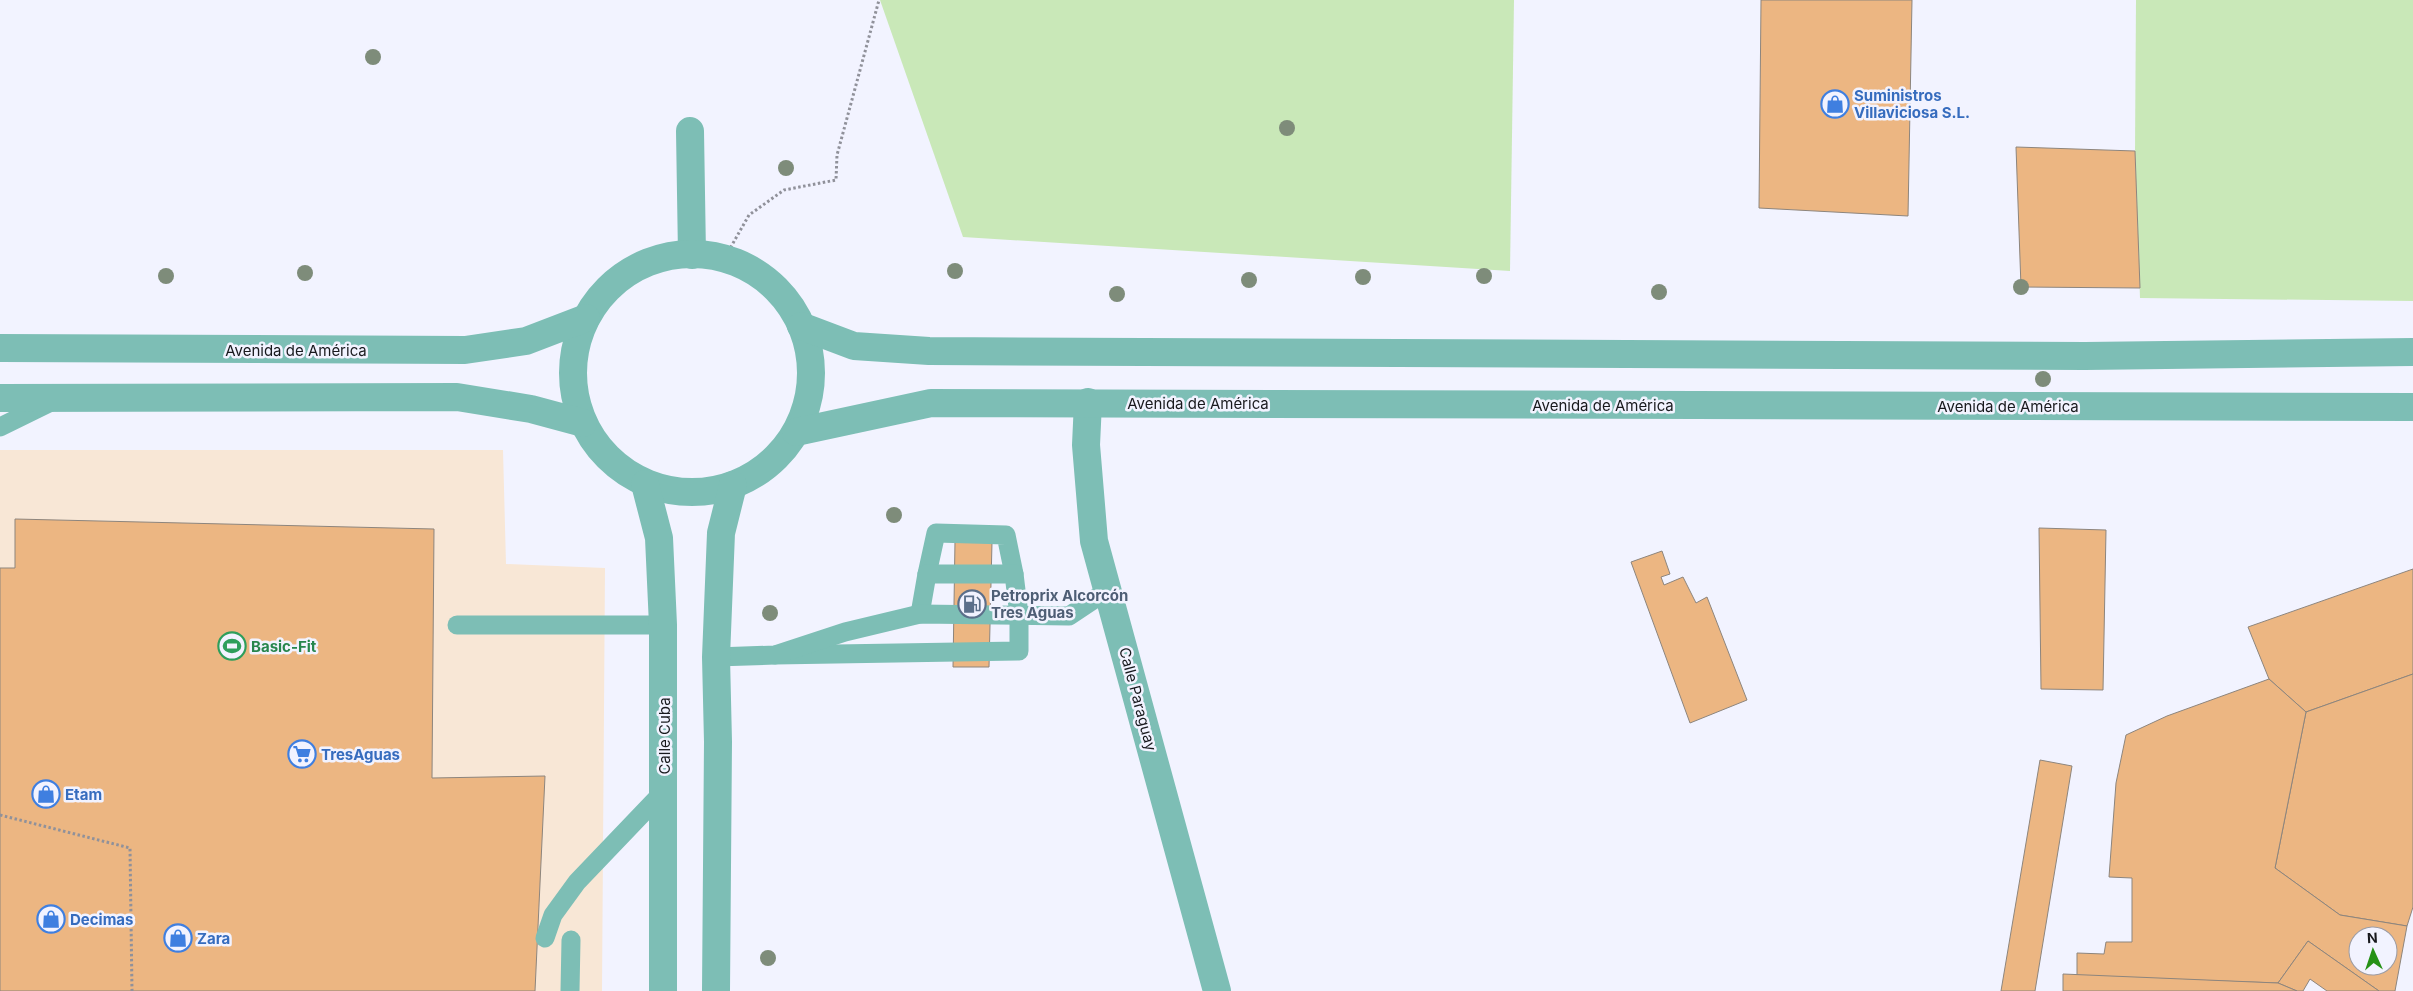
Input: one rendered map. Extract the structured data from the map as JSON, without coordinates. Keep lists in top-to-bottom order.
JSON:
{
  "streets": {
    "street": ["Avenida de América", "Calle Paraguay", "Calle Cuba"]
  },
  "crossings": [
    ["Avenida de América", "Calle Paraguay"]
  ],
  "places": {
    "shop": [
      "Suministros Villaviciosa S.L.",
      "Etam",
      "Decimas",
      "Zara"
    ],
    "fuel station": ["Petroprix Alcorcón Tres Aguas"],
    "sports": ["Basic-Fit"],
    "supermarket": ["TresAguas"]
  },
  "north": "top"
}
